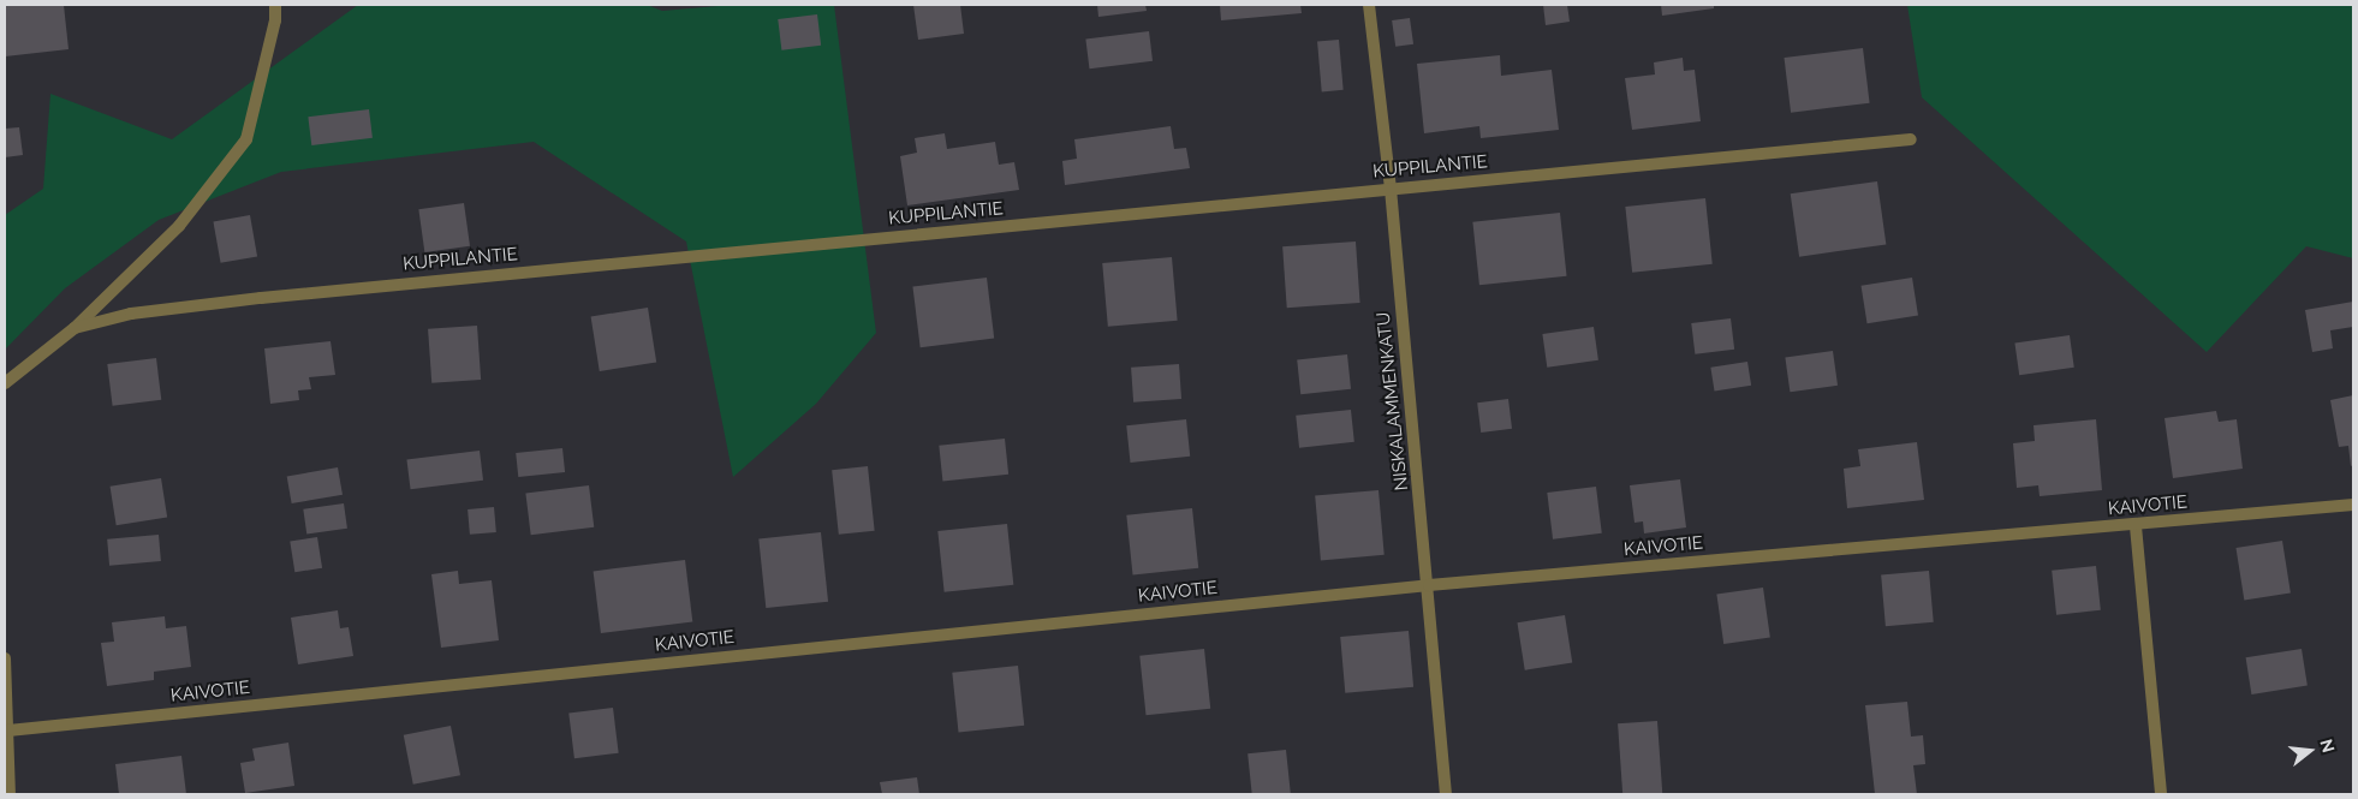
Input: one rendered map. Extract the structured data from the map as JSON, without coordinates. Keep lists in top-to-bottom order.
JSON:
{
  "streets": {
    "street": ["KUPPILANTIE", "NISKALAMMENKATU", "KAIVOTIE"]
  },
  "crossings": [
    ["KUPPILANTIE", "NISKALAMMENKATU"],
    ["NISKALAMMENKATU", "KAIVOTIE"]
  ],
  "north": "right"
}
